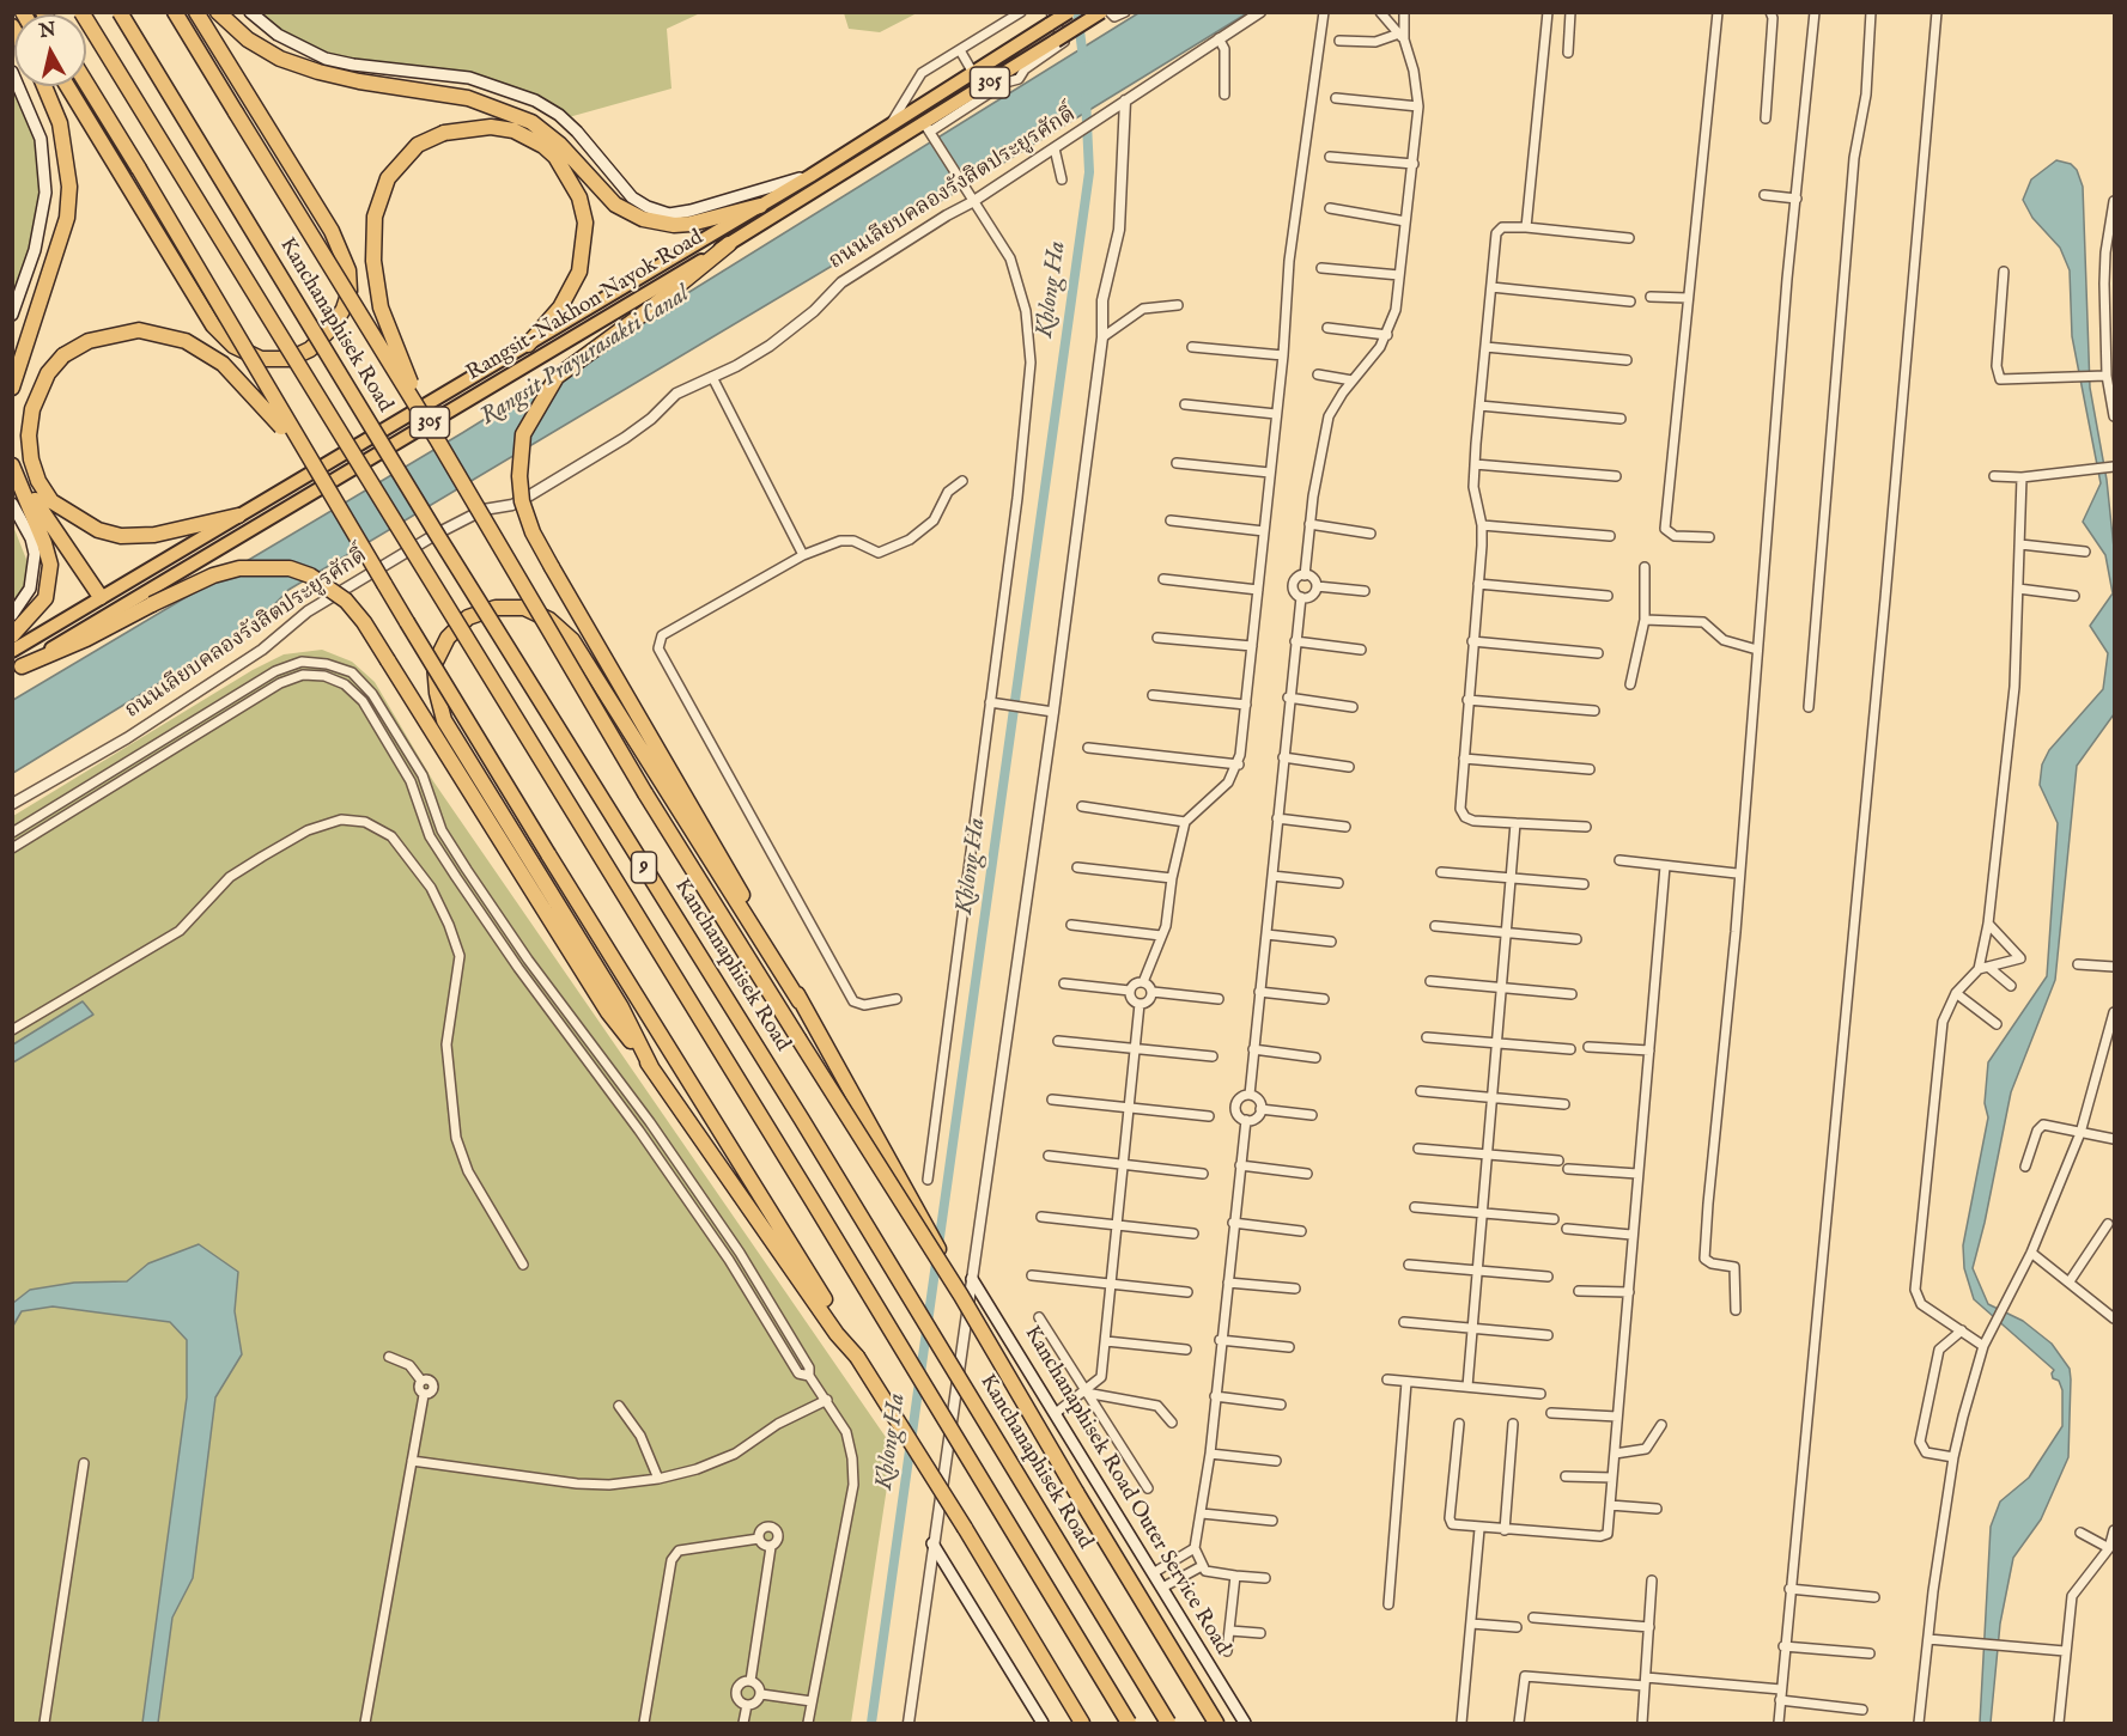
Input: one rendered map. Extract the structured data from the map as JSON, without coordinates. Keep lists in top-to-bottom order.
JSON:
{
  "streets": {
    "highway": ["Kanchanaphisek Road", "9"],
    "main road": ["305", "Rangsit-Nakhon Nayok Road", "Kanchanaphisek Road Outer Service Road"],
    "street": ["ถนนเลียบคลองรังสิตประยูรศักดิ์"]
  },
  "water": ["Khlong Ha", "Rangsit Prayurasakti Canal"],
  "north": "top"
}
